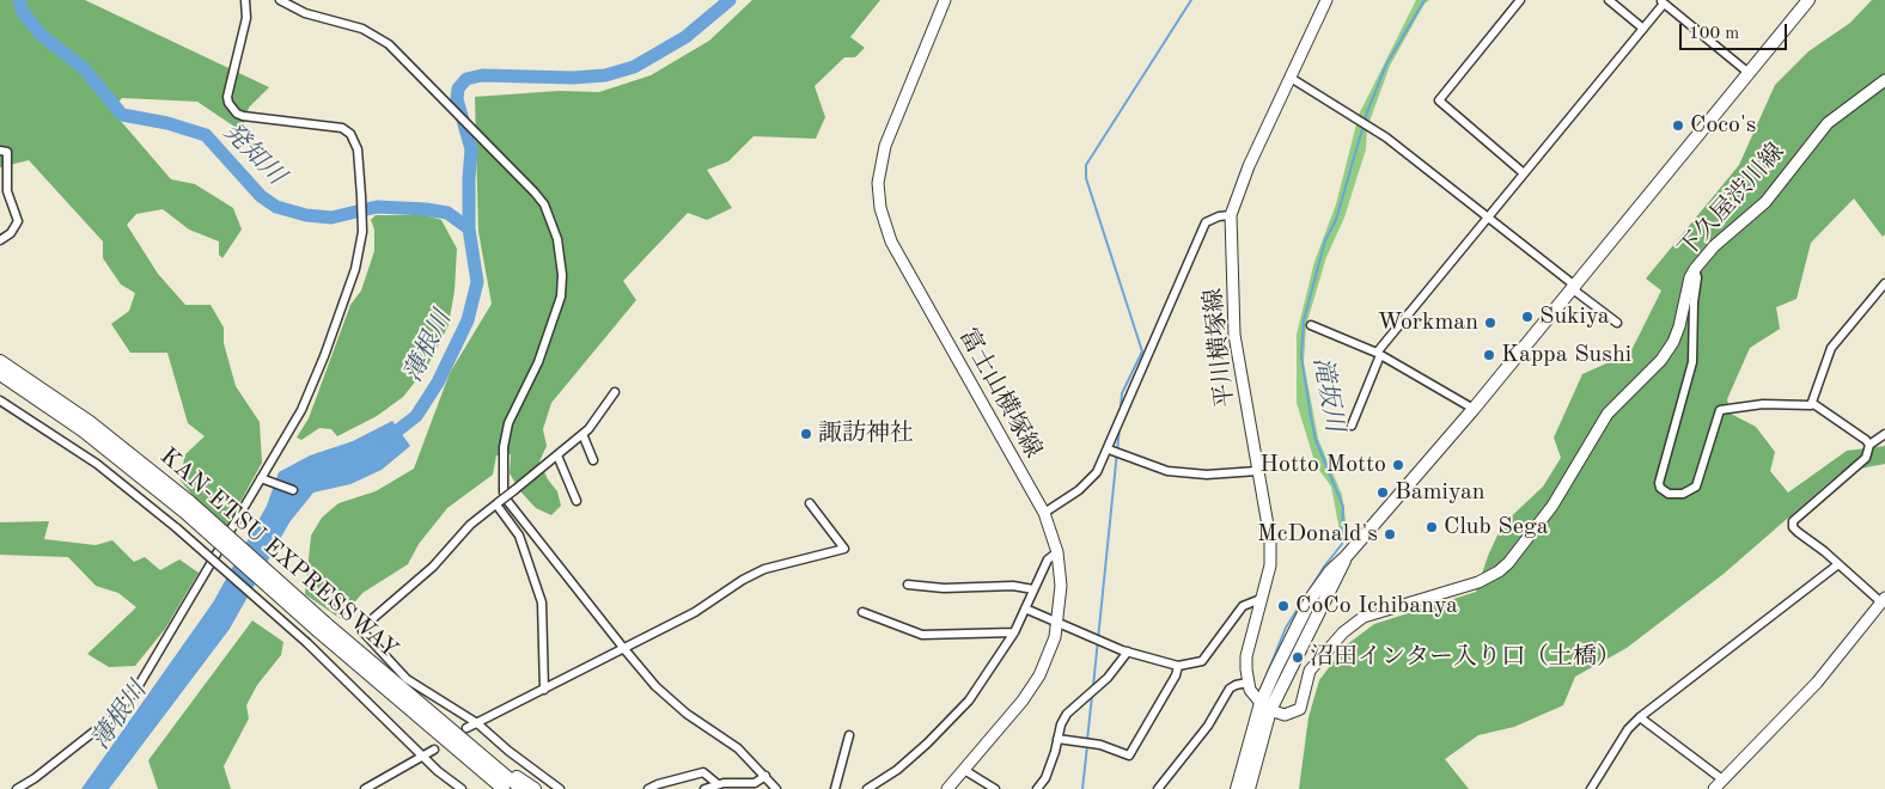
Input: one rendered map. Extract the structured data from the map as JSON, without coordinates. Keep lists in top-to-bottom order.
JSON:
{
  "streets": {
    "highway": ["KAN-ETSU EXPRESSWAY"],
    "main road": ["下久屋渋川線", "平川横塚線", "富士山横塚線"]
  },
  "crossings": [
    ["下久屋渋川線", "平川横塚線"]
  ],
  "water": ["発知川", "薄根川", "滝坂川"],
  "places": [
    "Coco's",
    "Sukiya",
    "Workman",
    "Kappa Sushi",
    "諏訪神社",
    "Hotto Motto",
    "Bamiyan",
    "Club Sega",
    "McDonald's",
    "CoCo Ichibanya",
    "沼田インター入り口（土橋）"
  ],
  "scale_bar": "100 m"
}
